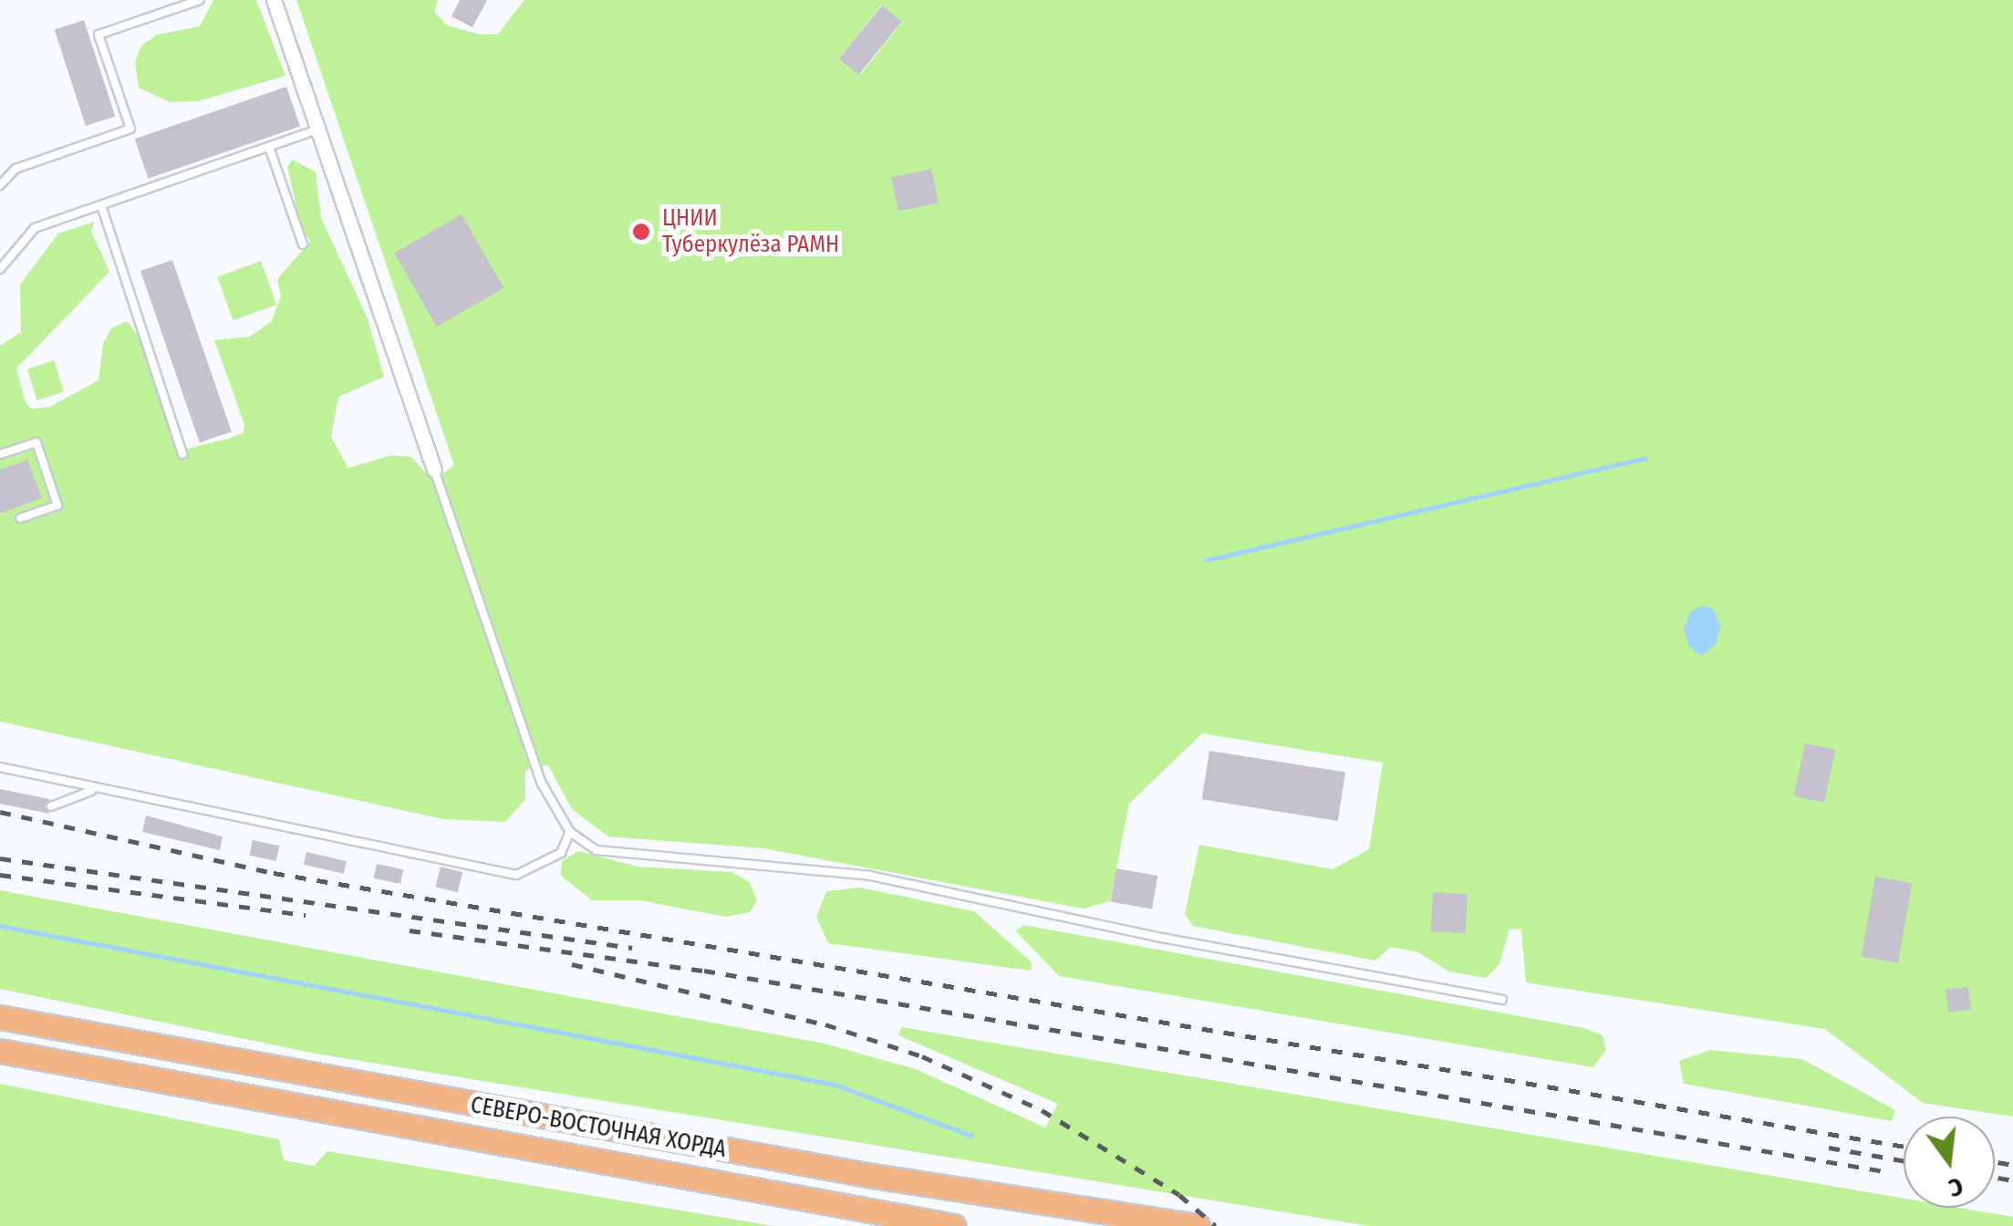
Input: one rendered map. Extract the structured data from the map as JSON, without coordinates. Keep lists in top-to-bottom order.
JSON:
{
  "streets": {
    "main road": ["СЕВЕРО-ВОСТОЧНАЯ ХОРДА"]
  },
  "places": ["ЦНИИ Туберкулёза РАМН"],
  "north": "bottom"
}
